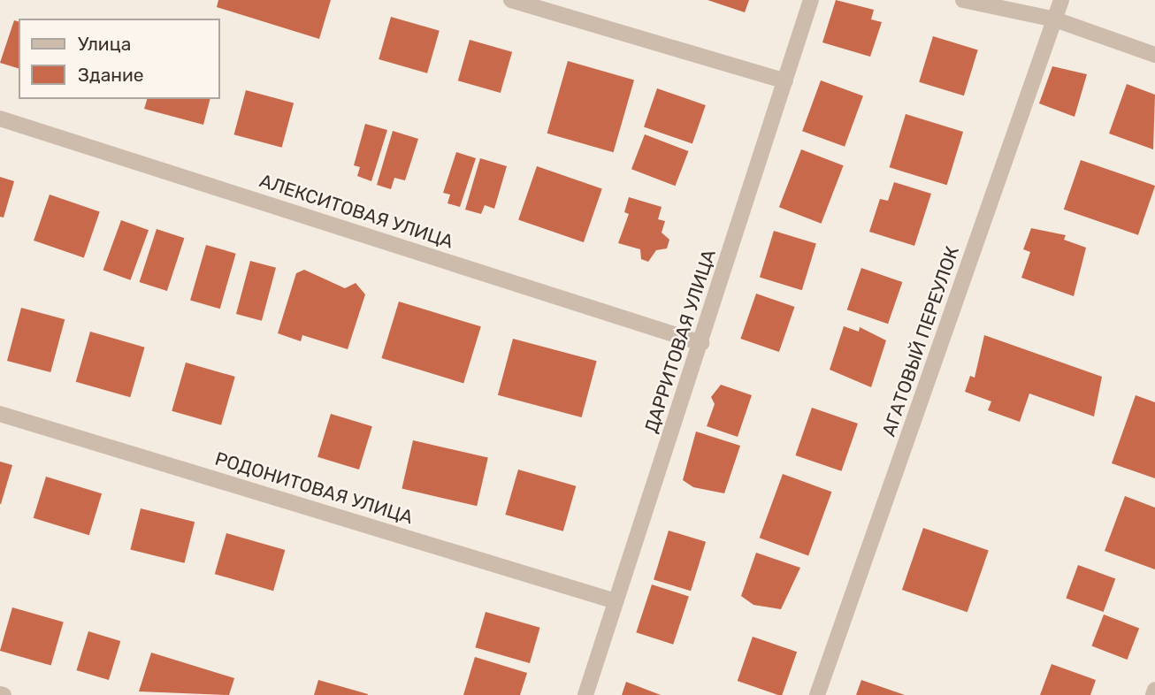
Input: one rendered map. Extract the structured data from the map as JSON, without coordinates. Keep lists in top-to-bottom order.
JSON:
{
  "streets": {
    "street": [
      "АЛЕКСИТОВАЯ УЛИЦА",
      "ДАРРИТОВАЯ УЛИЦА",
      "АГАТОВЫЙ ПЕРЕУЛОК",
      "РОДОНИТОВАЯ УЛИЦА"
    ]
  },
  "crossings": [
    ["АЛЕКСИТОВАЯ УЛИЦА", "ДАРРИТОВАЯ УЛИЦА"],
    ["ДАРРИТОВАЯ УЛИЦА", "РОДОНИТОВАЯ УЛИЦА"]
  ],
  "legend": ["Улица", "Здание"]
}
